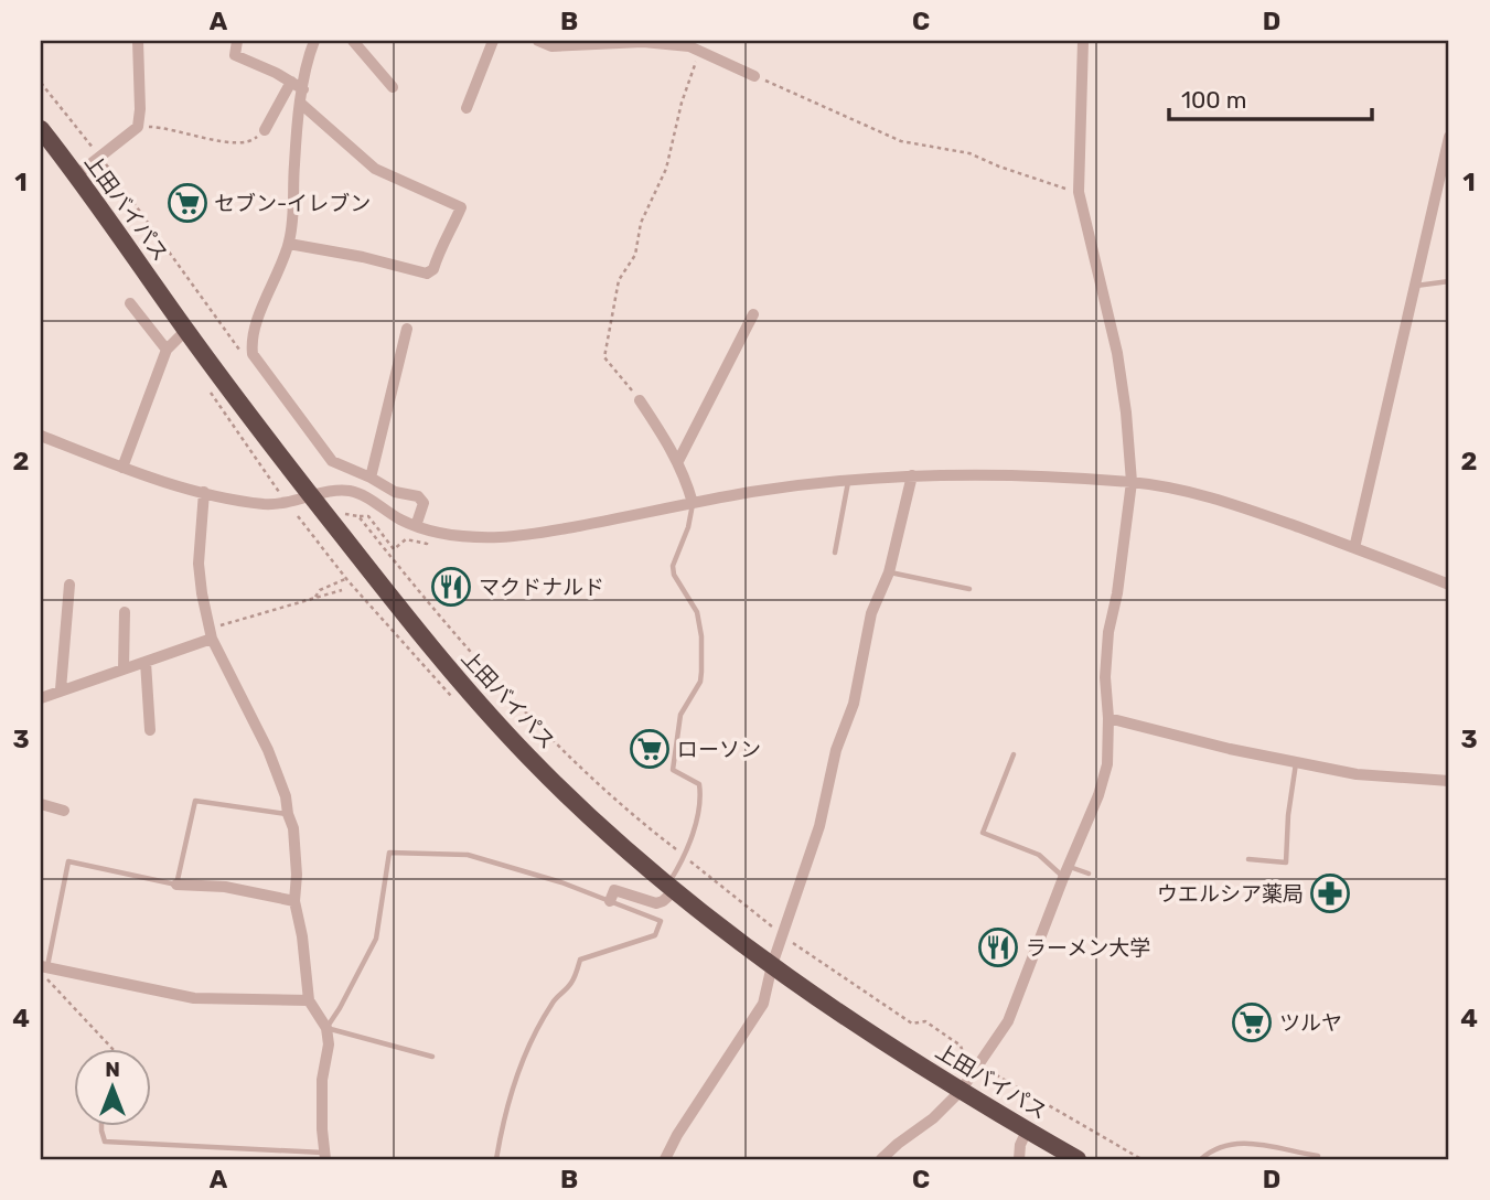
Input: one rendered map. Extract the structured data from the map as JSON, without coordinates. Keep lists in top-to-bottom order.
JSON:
{
  "streets": {
    "highway": ["上田バイパス"]
  },
  "places": {
    "supermarket": ["セブン-イレブン", "ローソン", "ツルヤ"],
    "restaurant": ["マクドナルド", "ラーメン大学"],
    "pharmacy": ["ウエルシア薬局"]
  },
  "scale_bar": "100 m",
  "north": "top",
  "grid": {
    "columns": [
      "A",
      "B",
      "C",
      "D"
    ],
    "rows": [
      "1",
      "2",
      "3",
      "4"
    ]
  }
}
